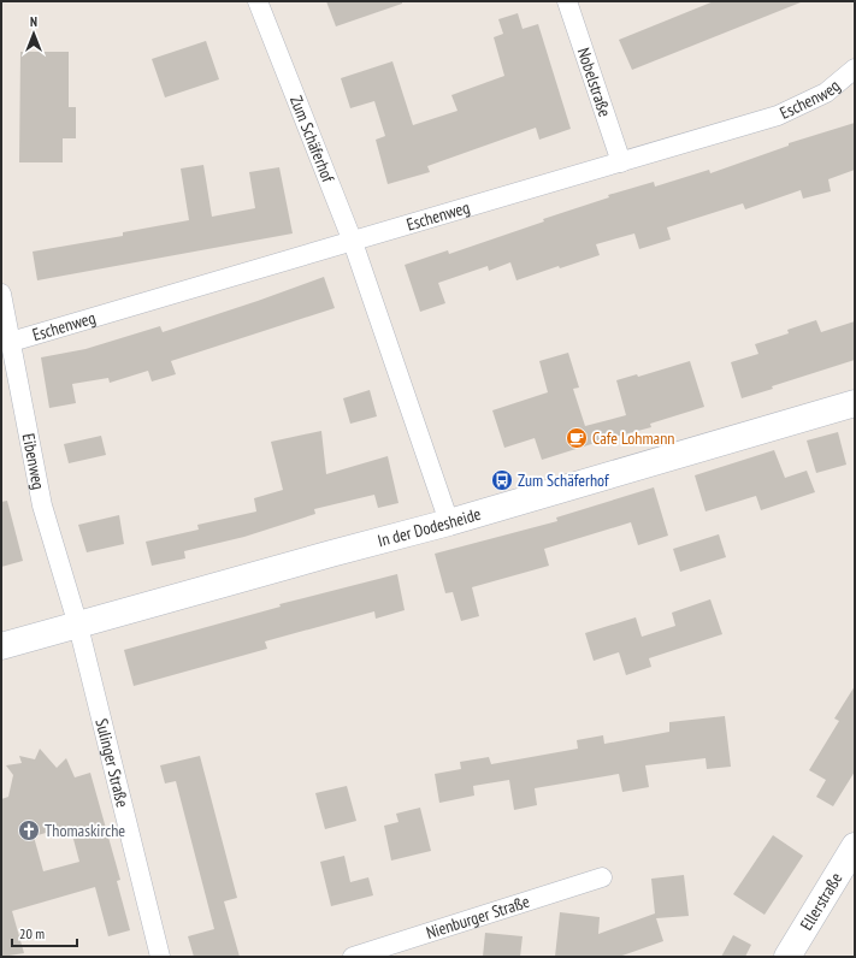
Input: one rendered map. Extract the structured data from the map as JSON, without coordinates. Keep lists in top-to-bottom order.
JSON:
{
  "streets": {
    "street": [
      "Nobelstraße",
      "Eschenweg",
      "Zum Schäferhof",
      "Eibenweg",
      "In der Dodesheide",
      "Sulinger Straße",
      "Ellerstraße",
      "Nienburger Straße"
    ]
  },
  "crossings": [
    ["Nobelstraße", "Eschenweg"],
    ["Eschenweg", "Zum Schäferhof"],
    ["Eschenweg", "Eibenweg"],
    ["Zum Schäferhof", "In der Dodesheide"],
    ["Eibenweg", "In der Dodesheide"],
    ["Eibenweg", "Sulinger Straße"],
    ["In der Dodesheide", "Sulinger Straße"]
  ],
  "places": {
    "cafe": ["Cafe Lohmann"],
    "bus stop": ["Zum Schäferhof"],
    "church": ["Thomaskirche"]
  },
  "scale_bar": "20 m",
  "north": "top"
}
